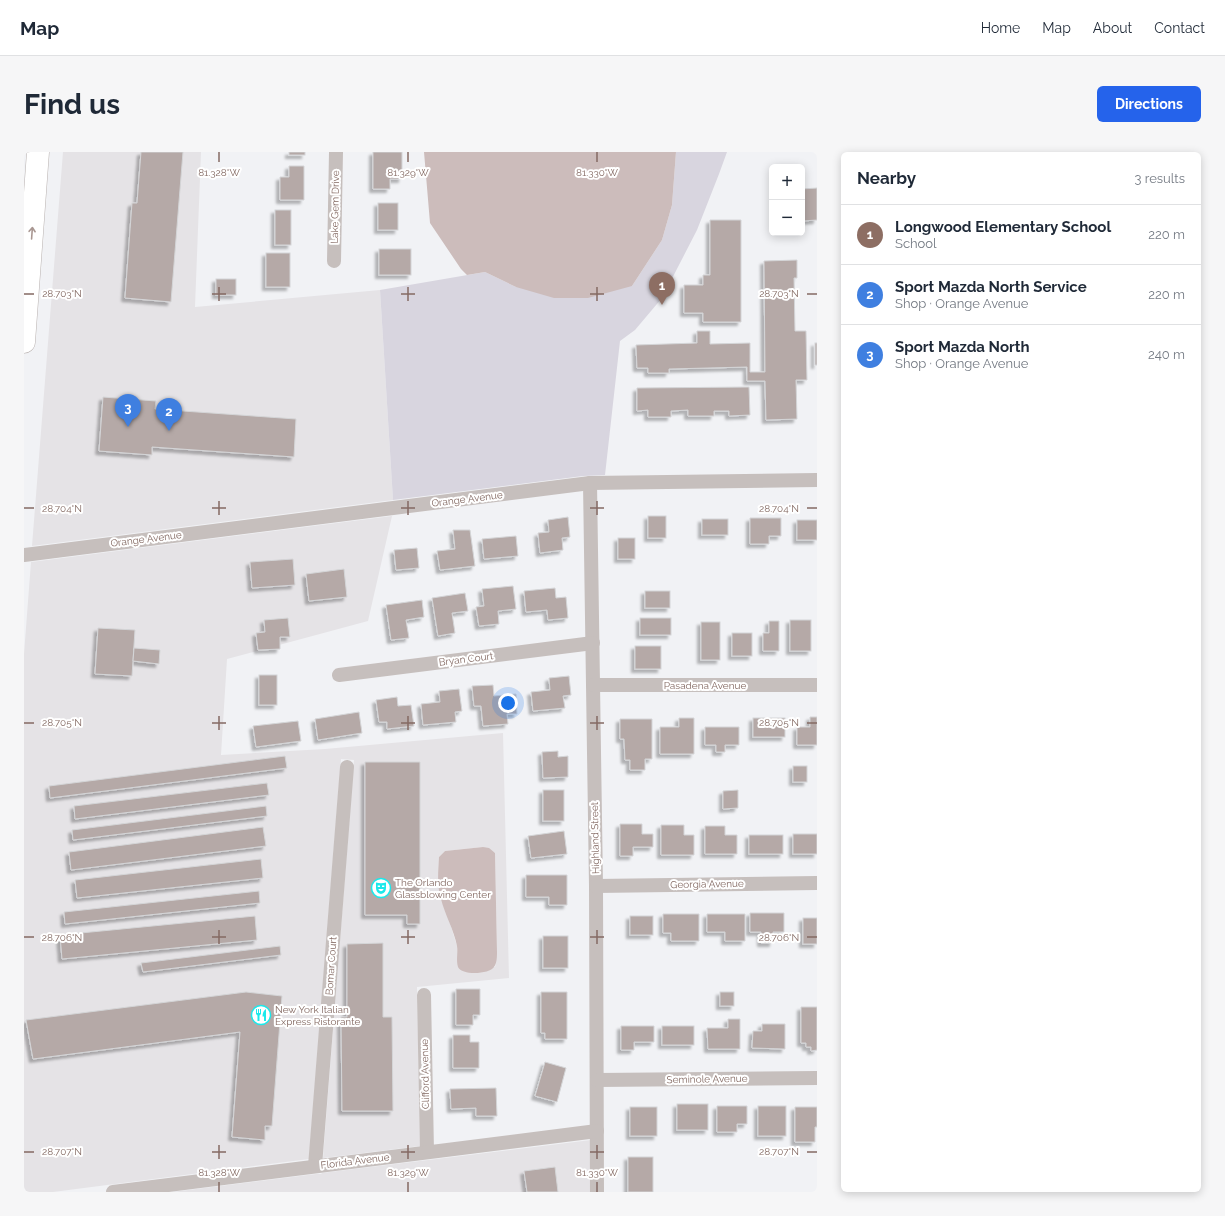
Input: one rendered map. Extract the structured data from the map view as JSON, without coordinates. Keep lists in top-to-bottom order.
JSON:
{
  "streets": {
    "street": [
      "Lake Gem Drive",
      "Orange Avenue",
      "Bryan Court",
      "Pasadena Avenue",
      "Highland Street",
      "Georgia Avenue",
      "Bomar Court",
      "Clifford Avenue",
      "Seminole Avenue",
      "Florida Avenue"
    ]
  },
  "crossings": [
    ["Orange Avenue", "Highland Street"],
    ["Bryan Court", "Highland Street"],
    ["Pasadena Avenue", "Highland Street"],
    ["Highland Street", "Georgia Avenue"],
    ["Highland Street", "Seminole Avenue"],
    ["Highland Street", "Florida Avenue"],
    ["Bomar Court", "Florida Avenue"],
    ["Clifford Avenue", "Florida Avenue"]
  ],
  "places": {
    "theatre": ["The Orlando Glassblowing Center"],
    "restaurant": ["New York Italian Express Ristorante"]
  },
  "page": {
    "header": "Map",
    "nav": [
      "Home",
      "Map",
      "About",
      "Contact"
    ],
    "buttons": "Directions",
    "title": "Find us",
    "heading": ["Nearby", "3 results"],
    "map_buttons": ["+", "−"],
    "list": [
      {
        "mark": "1",
        "name": "Longwood Elementary School",
        "note": "School",
        "value": "220 m"
      },
      {
        "mark": "2",
        "name": "Sport Mazda North Service",
        "note": "Shop · Orange Avenue",
        "value": "220 m"
      },
      {
        "mark": "3",
        "name": "Sport Mazda North",
        "note": "Shop · Orange Avenue",
        "value": "240 m"
      }
    ],
    "pins": ["1", "3", "2"]
  },
  "coordinates": [
    "81.328°W",
    "81.329°W",
    "81.330°W",
    "28.703°N",
    "28.704°N",
    "28.705°N",
    "28.706°N",
    "28.707°N"
  ]
}
